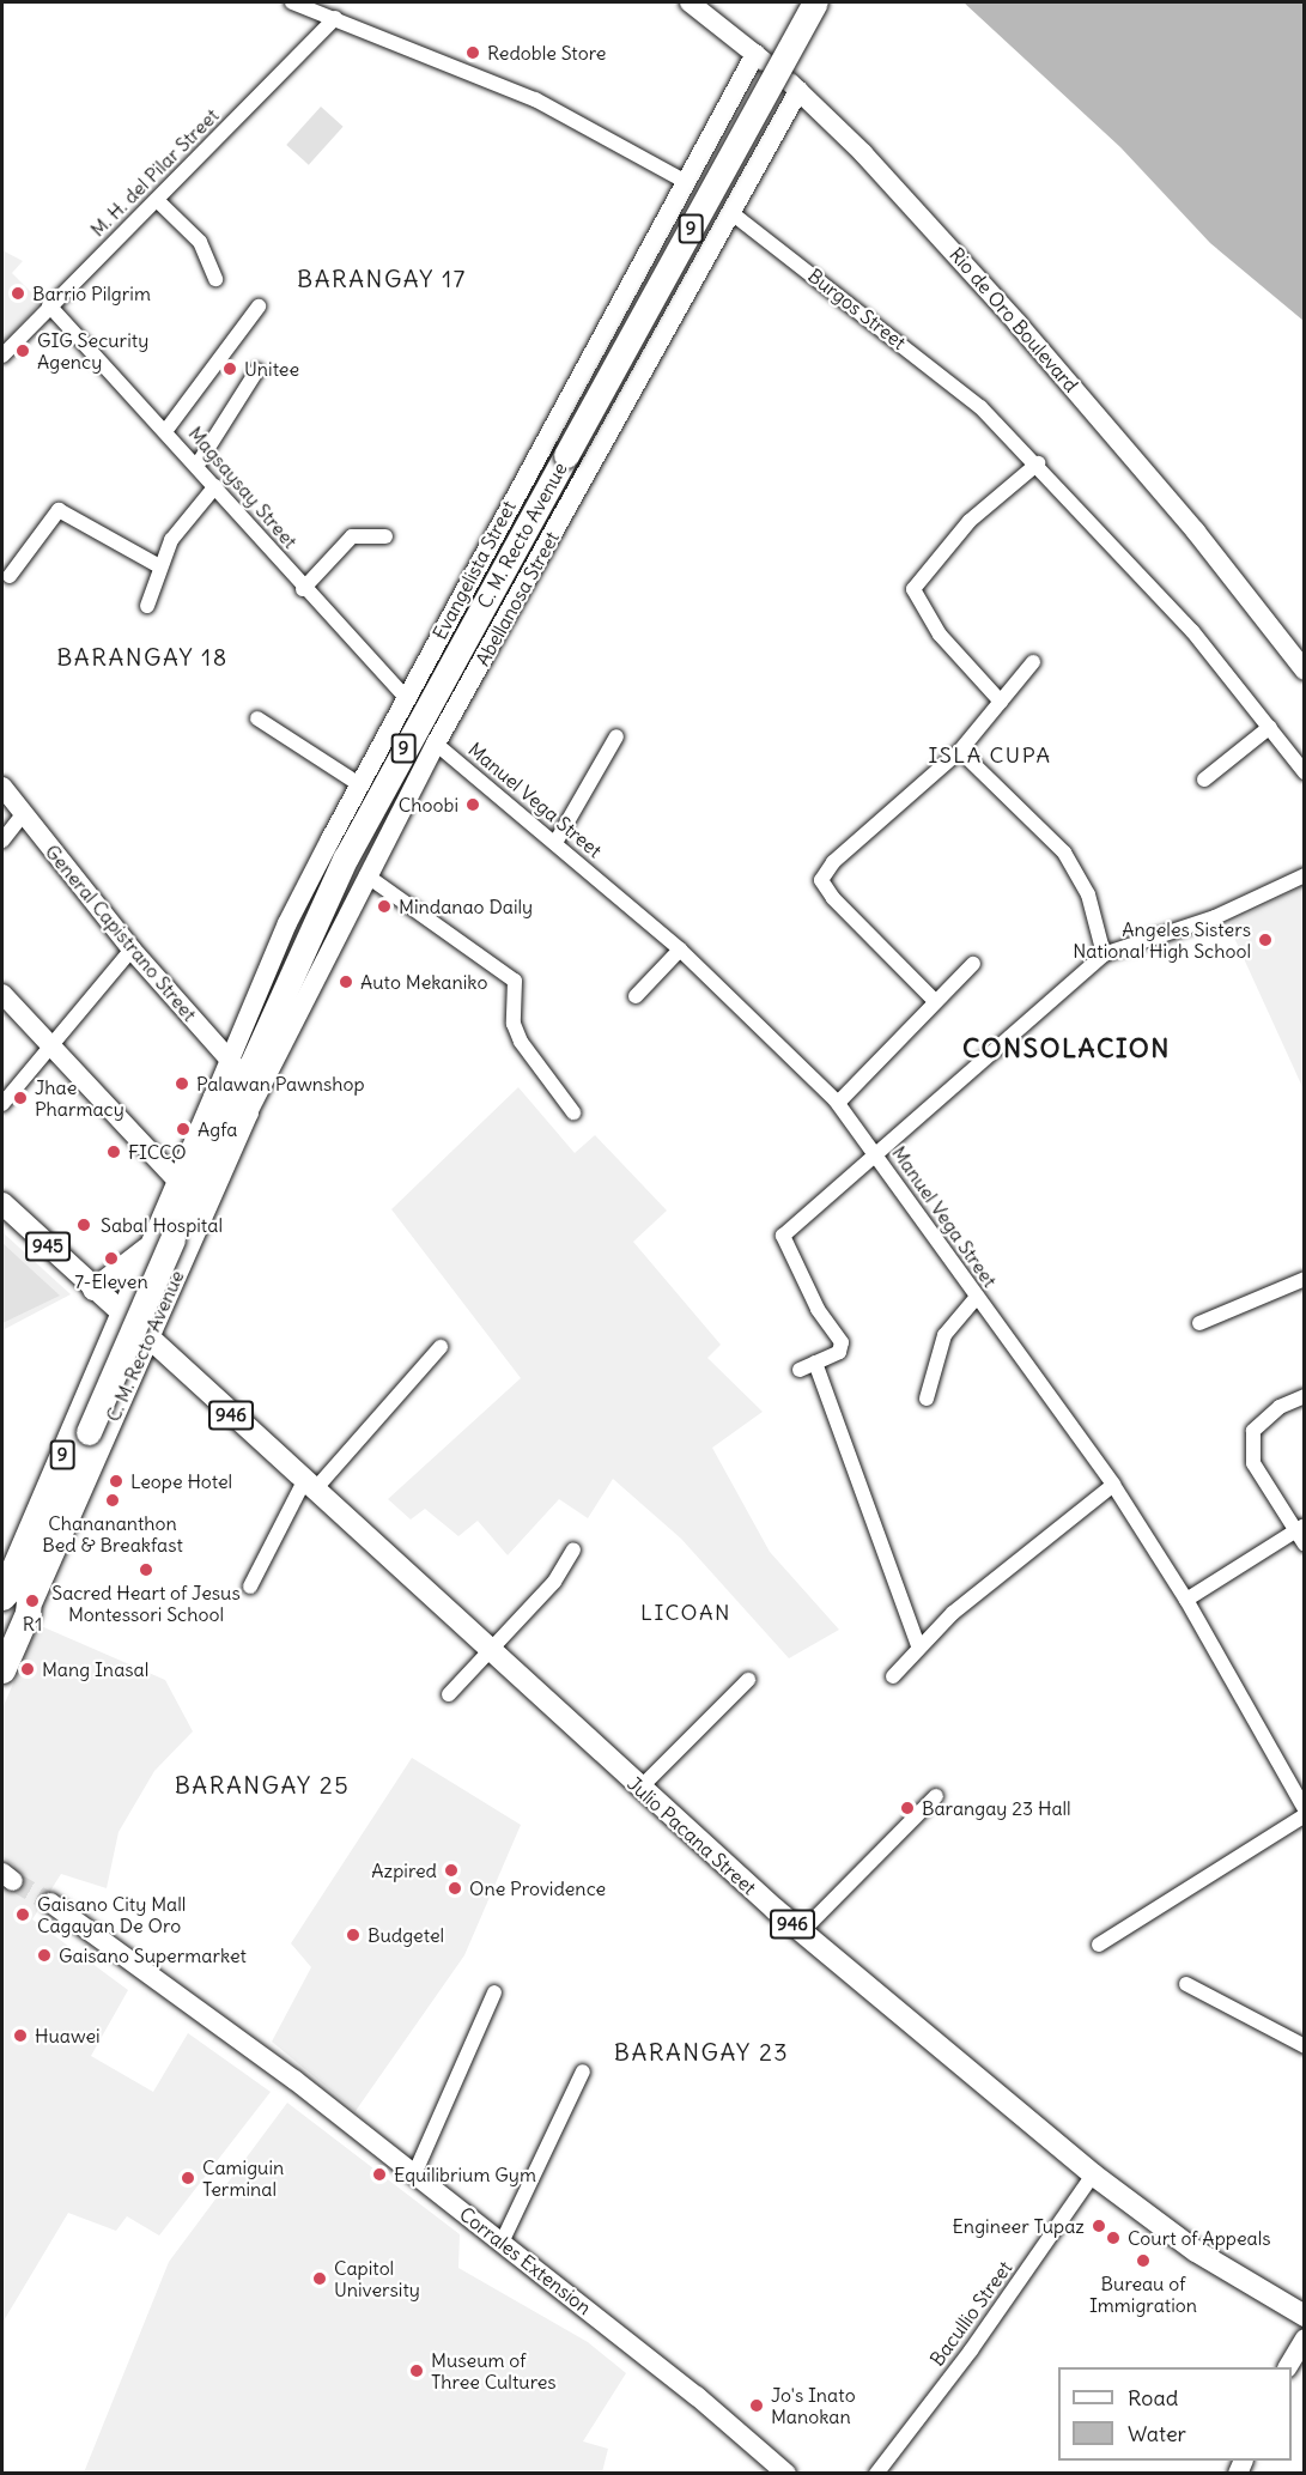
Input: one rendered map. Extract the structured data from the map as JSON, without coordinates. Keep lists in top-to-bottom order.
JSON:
{
  "streets": {
    "highway": ["9", "C. M. Recto Avenue"],
    "main road": ["945", "946", "Julio Pacana Street"],
    "street": [
      "M. H. del Pilar Street",
      "Burgos Street",
      "Rio de Oro Boulevard",
      "Magsaysay Street",
      "Evangelista Street",
      "Abellanosa Street",
      "Manuel Vega Street",
      "General Capistrano Street",
      "Corrales Extension",
      "Bacullio Street"
    ]
  },
  "crossings": [
    ["M. H. del Pilar Street", "Burgos Street"],
    ["M. H. del Pilar Street", "Magsaysay Street"],
    ["Burgos Street", "Evangelista Street"],
    ["Burgos Street", "Abellanosa Street"],
    ["Rio de Oro Boulevard", "Evangelista Street"],
    ["Rio de Oro Boulevard", "Abellanosa Street"],
    ["Magsaysay Street", "Evangelista Street"],
    ["C. M. Recto Avenue", "Evangelista Street"],
    ["C. M. Recto Avenue", "Abellanosa Street"],
    ["C. M. Recto Avenue", "General Capistrano Street"],
    ["C. M. Recto Avenue", "945"],
    ["C. M. Recto Avenue", "Julio Pacana Street"],
    ["Evangelista Street", "General Capistrano Street"],
    ["Abellanosa Street", "Manuel Vega Street"],
    ["945", "Julio Pacana Street"],
    ["Julio Pacana Street", "Bacullio Street"]
  ],
  "districts": [
    "BARANGAY 17",
    "BARANGAY 18",
    "ISLA CUPA",
    "CONSOLACION",
    "LICOAN",
    "BARANGAY 25",
    "BARANGAY 23"
  ],
  "places": [
    "Redoble Store",
    "Barrio Pilgrim",
    "GIG Security Agency",
    "Unitee",
    "Choobi",
    "Mindanao Daily",
    "Angeles Sisters National High School",
    "Auto Mekaniko",
    "Palawan Pawnshop",
    "Jhae Pharmacy",
    "Agfa",
    "FICCO",
    "Sabal Hospital",
    "7-Eleven",
    "Leope Hotel",
    "Chanananthon Bed & Breakfast",
    "Sacred Heart of Jesus Montessori School",
    "R1",
    "Mang Inasal",
    "Barangay 23 Hall",
    "Azpired",
    "One Providence",
    "Gaisano City Mall Cagayan De Oro",
    "Budgetel",
    "Gaisano Supermarket",
    "Huawei",
    "Equilibrium Gym",
    "Camiguin Terminal",
    "Engineer Tupaz",
    "Court of Appeals",
    "Bureau of Immigration",
    "Capitol University",
    "Museum of Three Cultures",
    "Jo's Inato Manokan"
  ],
  "legend": ["Road", "Water"]
}
